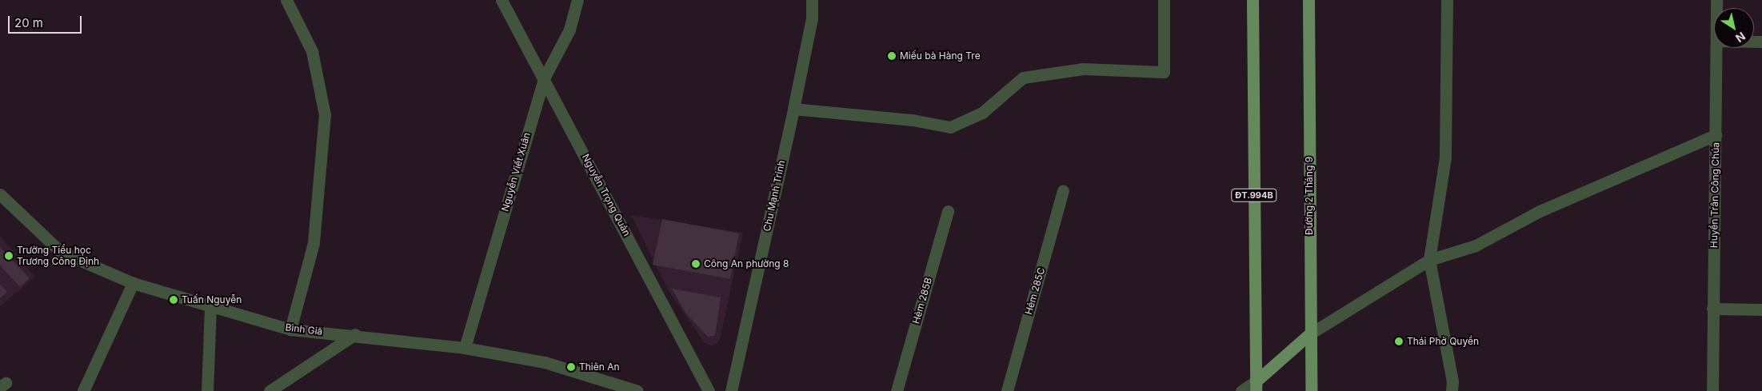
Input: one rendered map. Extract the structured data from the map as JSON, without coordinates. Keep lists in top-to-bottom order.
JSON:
{
  "streets": {
    "main road": ["ĐT.994B", "Đường 2 Tháng 9"],
    "street": [
      "Nguyễn Viết Xuân",
      "Nguyễn Trọng Quản",
      "Huyền Trân Công Chúa",
      "Chu Mạnh Trinh",
      "Hẻm 285C",
      "Hẻm 285B",
      "Bình Giã"
    ]
  },
  "crossings": [
    ["Nguyễn Viết Xuân", "Nguyễn Trọng Quản"],
    ["Nguyễn Viết Xuân", "Bình Giã"]
  ],
  "places": [
    "Miếu bà Hàng Tre",
    "Trường Tiểu học Trương Công Định",
    "Công An phường 8",
    "Tuấn Nguyễn",
    "Thái Phở Quyền",
    "Thiên An"
  ],
  "scale_bar": "20 m",
  "north": "bottom right"
}
